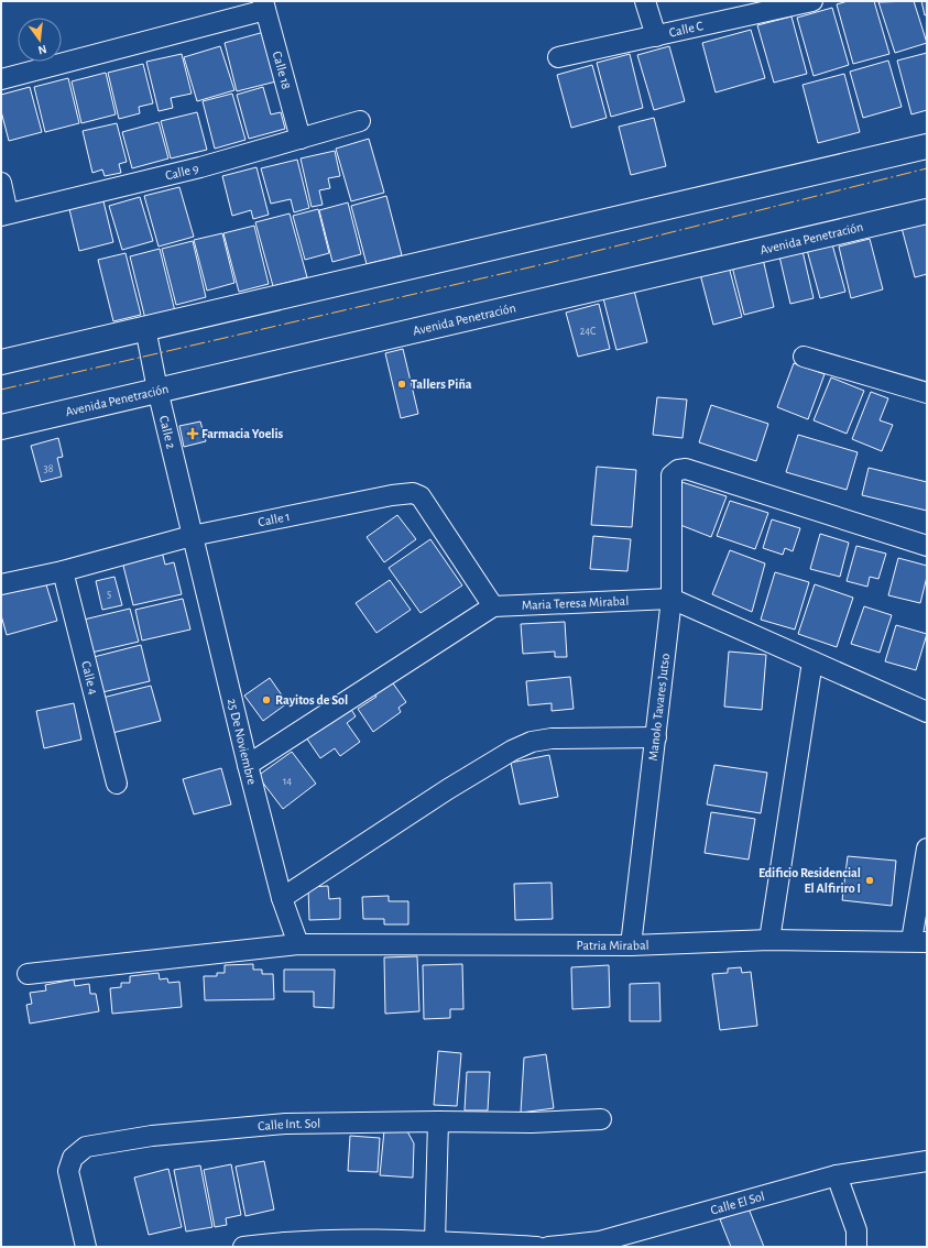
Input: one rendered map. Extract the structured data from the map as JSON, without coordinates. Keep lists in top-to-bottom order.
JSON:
{
  "streets": {
    "street": [
      "Calle C",
      "Calle 18",
      "Calle 9",
      "Avenida Penetración",
      "Calle 2",
      "Calle 1",
      "Maria Teresa Mirabal",
      "Calle 4",
      "Manolo Tavares Jutso",
      "25 De Noviembre",
      "Patria Mirabal",
      "Calle Int. Sol",
      "Calle El Sol"
    ]
  },
  "crossings": [
    ["Calle 18", "Calle 9"],
    ["Avenida Penetración", "Calle 2"],
    ["Calle 2", "Calle 1"],
    ["Calle 2", "25 De Noviembre"],
    ["Calle 1", "Maria Teresa Mirabal"],
    ["Calle 1", "Calle 4"],
    ["Calle 1", "25 De Noviembre"],
    ["Maria Teresa Mirabal", "Manolo Tavares Jutso"],
    ["Manolo Tavares Jutso", "Patria Mirabal"],
    ["25 De Noviembre", "Patria Mirabal"]
  ],
  "places": {
    "other": ["Tallers Piña", "Rayitos de Sol", "Edificio Residencial El Alfiriro I"],
    "health": ["Farmacia Yoelis"]
  },
  "house_numbers": [
    "24C",
    "38",
    "5",
    "14"
  ],
  "north": "bottom"
}
